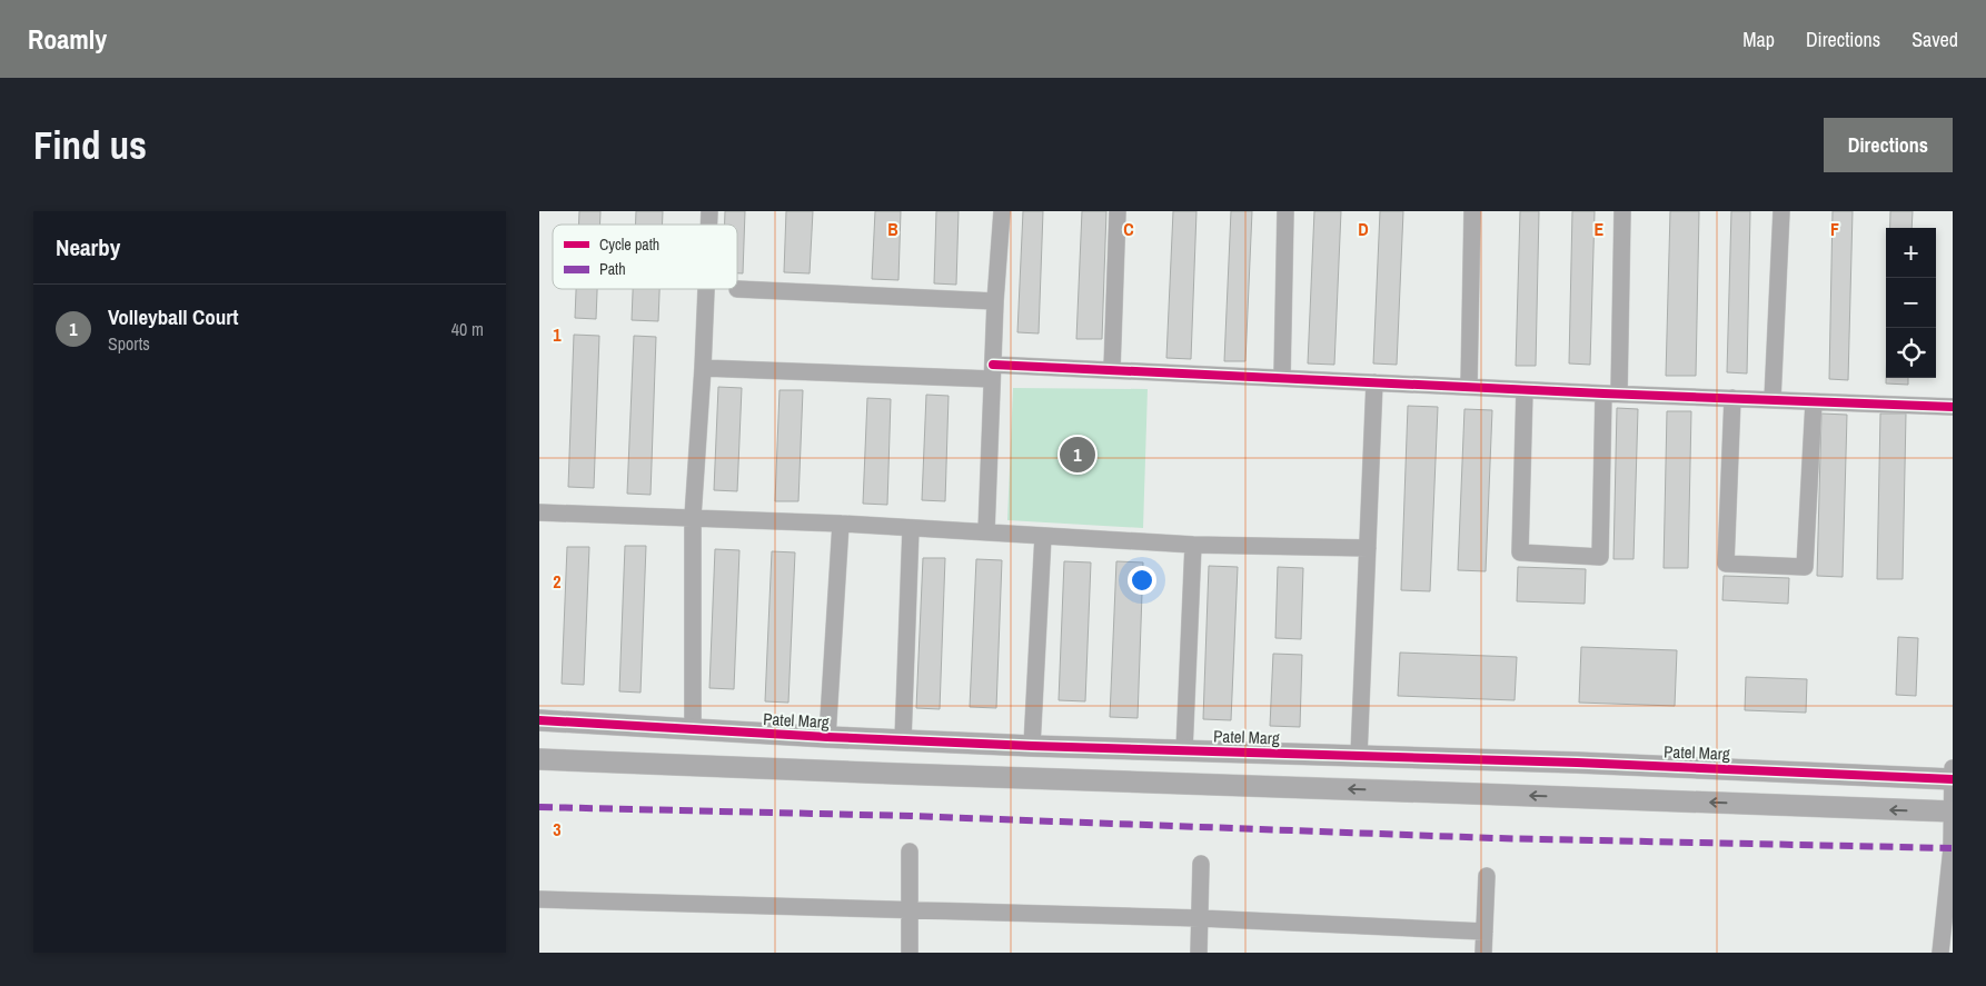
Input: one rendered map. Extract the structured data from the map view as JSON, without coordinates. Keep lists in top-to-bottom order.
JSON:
{
  "streets": {
    "street": ["Patel Marg"]
  },
  "legend": ["Cycle path", "Path"],
  "page": {
    "header": "Roamly",
    "nav": ["Map", "Directions", "Saved"],
    "buttons": "Directions",
    "title": "Find us",
    "heading": "Nearby",
    "map_buttons": ["+", "−"],
    "list": [
      {
        "mark": "1",
        "name": "Volleyball Court",
        "note": "Sports",
        "value": "40 m"
      }
    ],
    "pins": "1"
  },
  "grid": {
    "columns": [
      "B",
      "C",
      "D",
      "E",
      "F"
    ],
    "rows": ["1", "2", "3"]
  }
}
